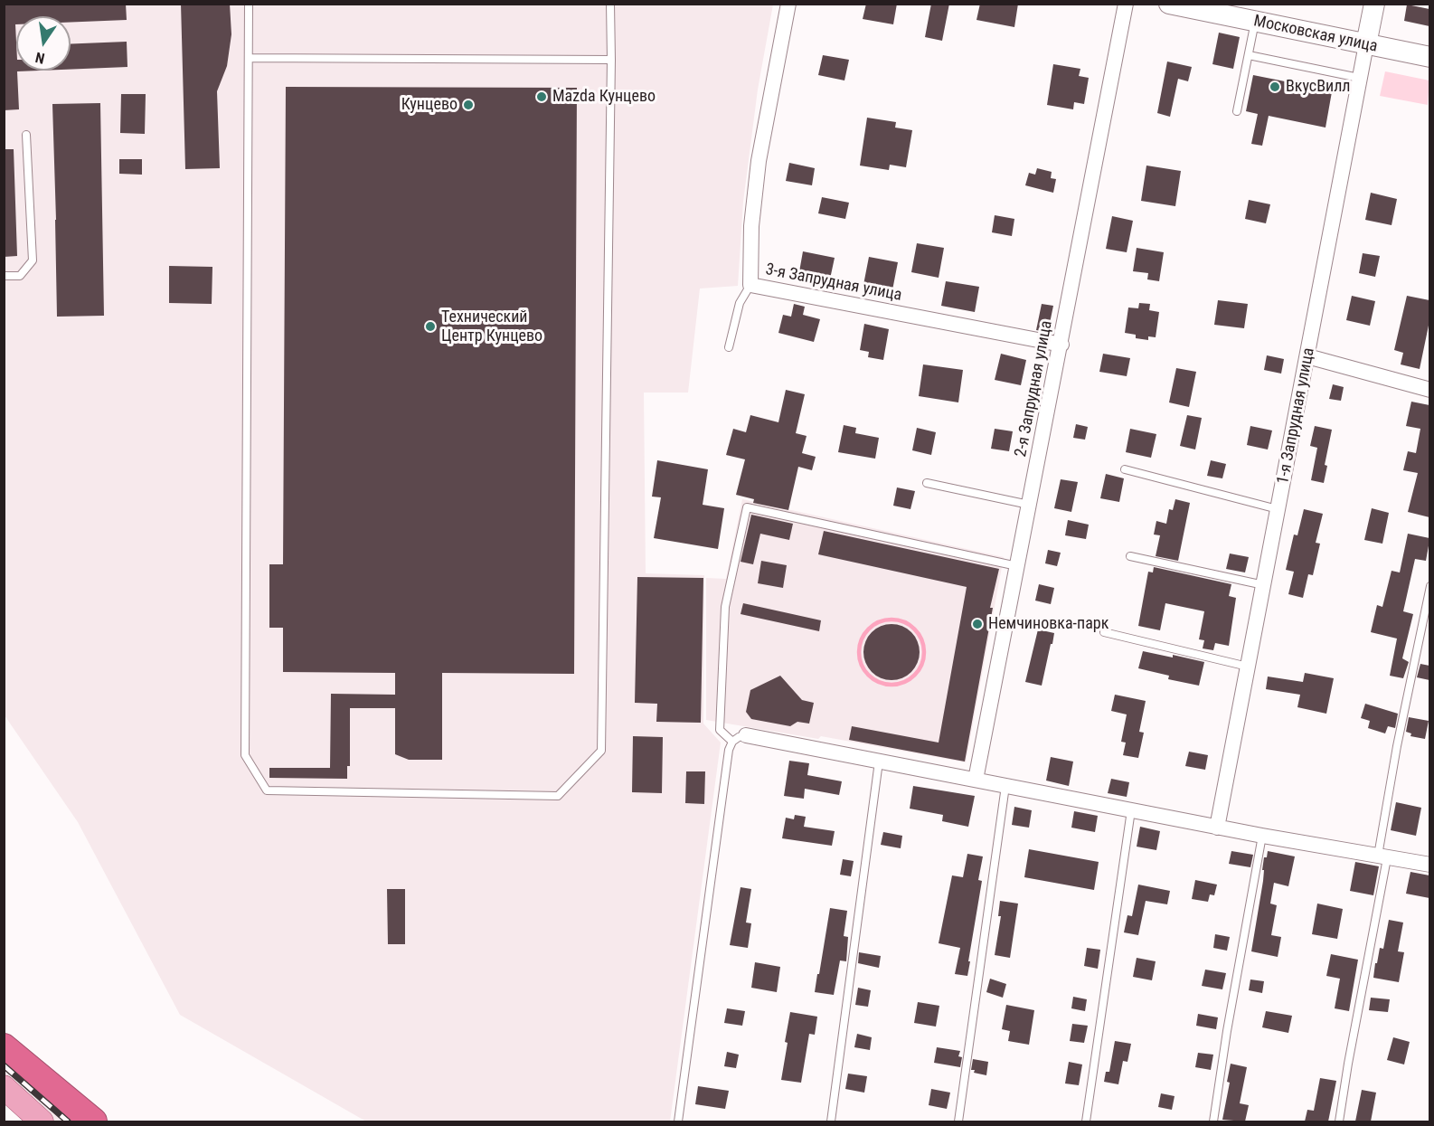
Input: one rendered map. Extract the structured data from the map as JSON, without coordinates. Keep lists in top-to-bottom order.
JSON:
{
  "streets": {
    "street": [
      "Московская улица",
      "3-я Запрудная улица",
      "2-я Запрудная улица",
      "1-я Запрудная улица"
    ]
  },
  "crossings": [
    ["Московская улица", "1-я Запрудная улица"],
    ["3-я Запрудная улица", "2-я Запрудная улица"]
  ],
  "places": [
    "ВкусВилл",
    "Mazda Кунцево",
    "Кунцево",
    "Технический Центр Кунцево",
    "Немчиновка-парк"
  ],
  "north": "bottom"
}
